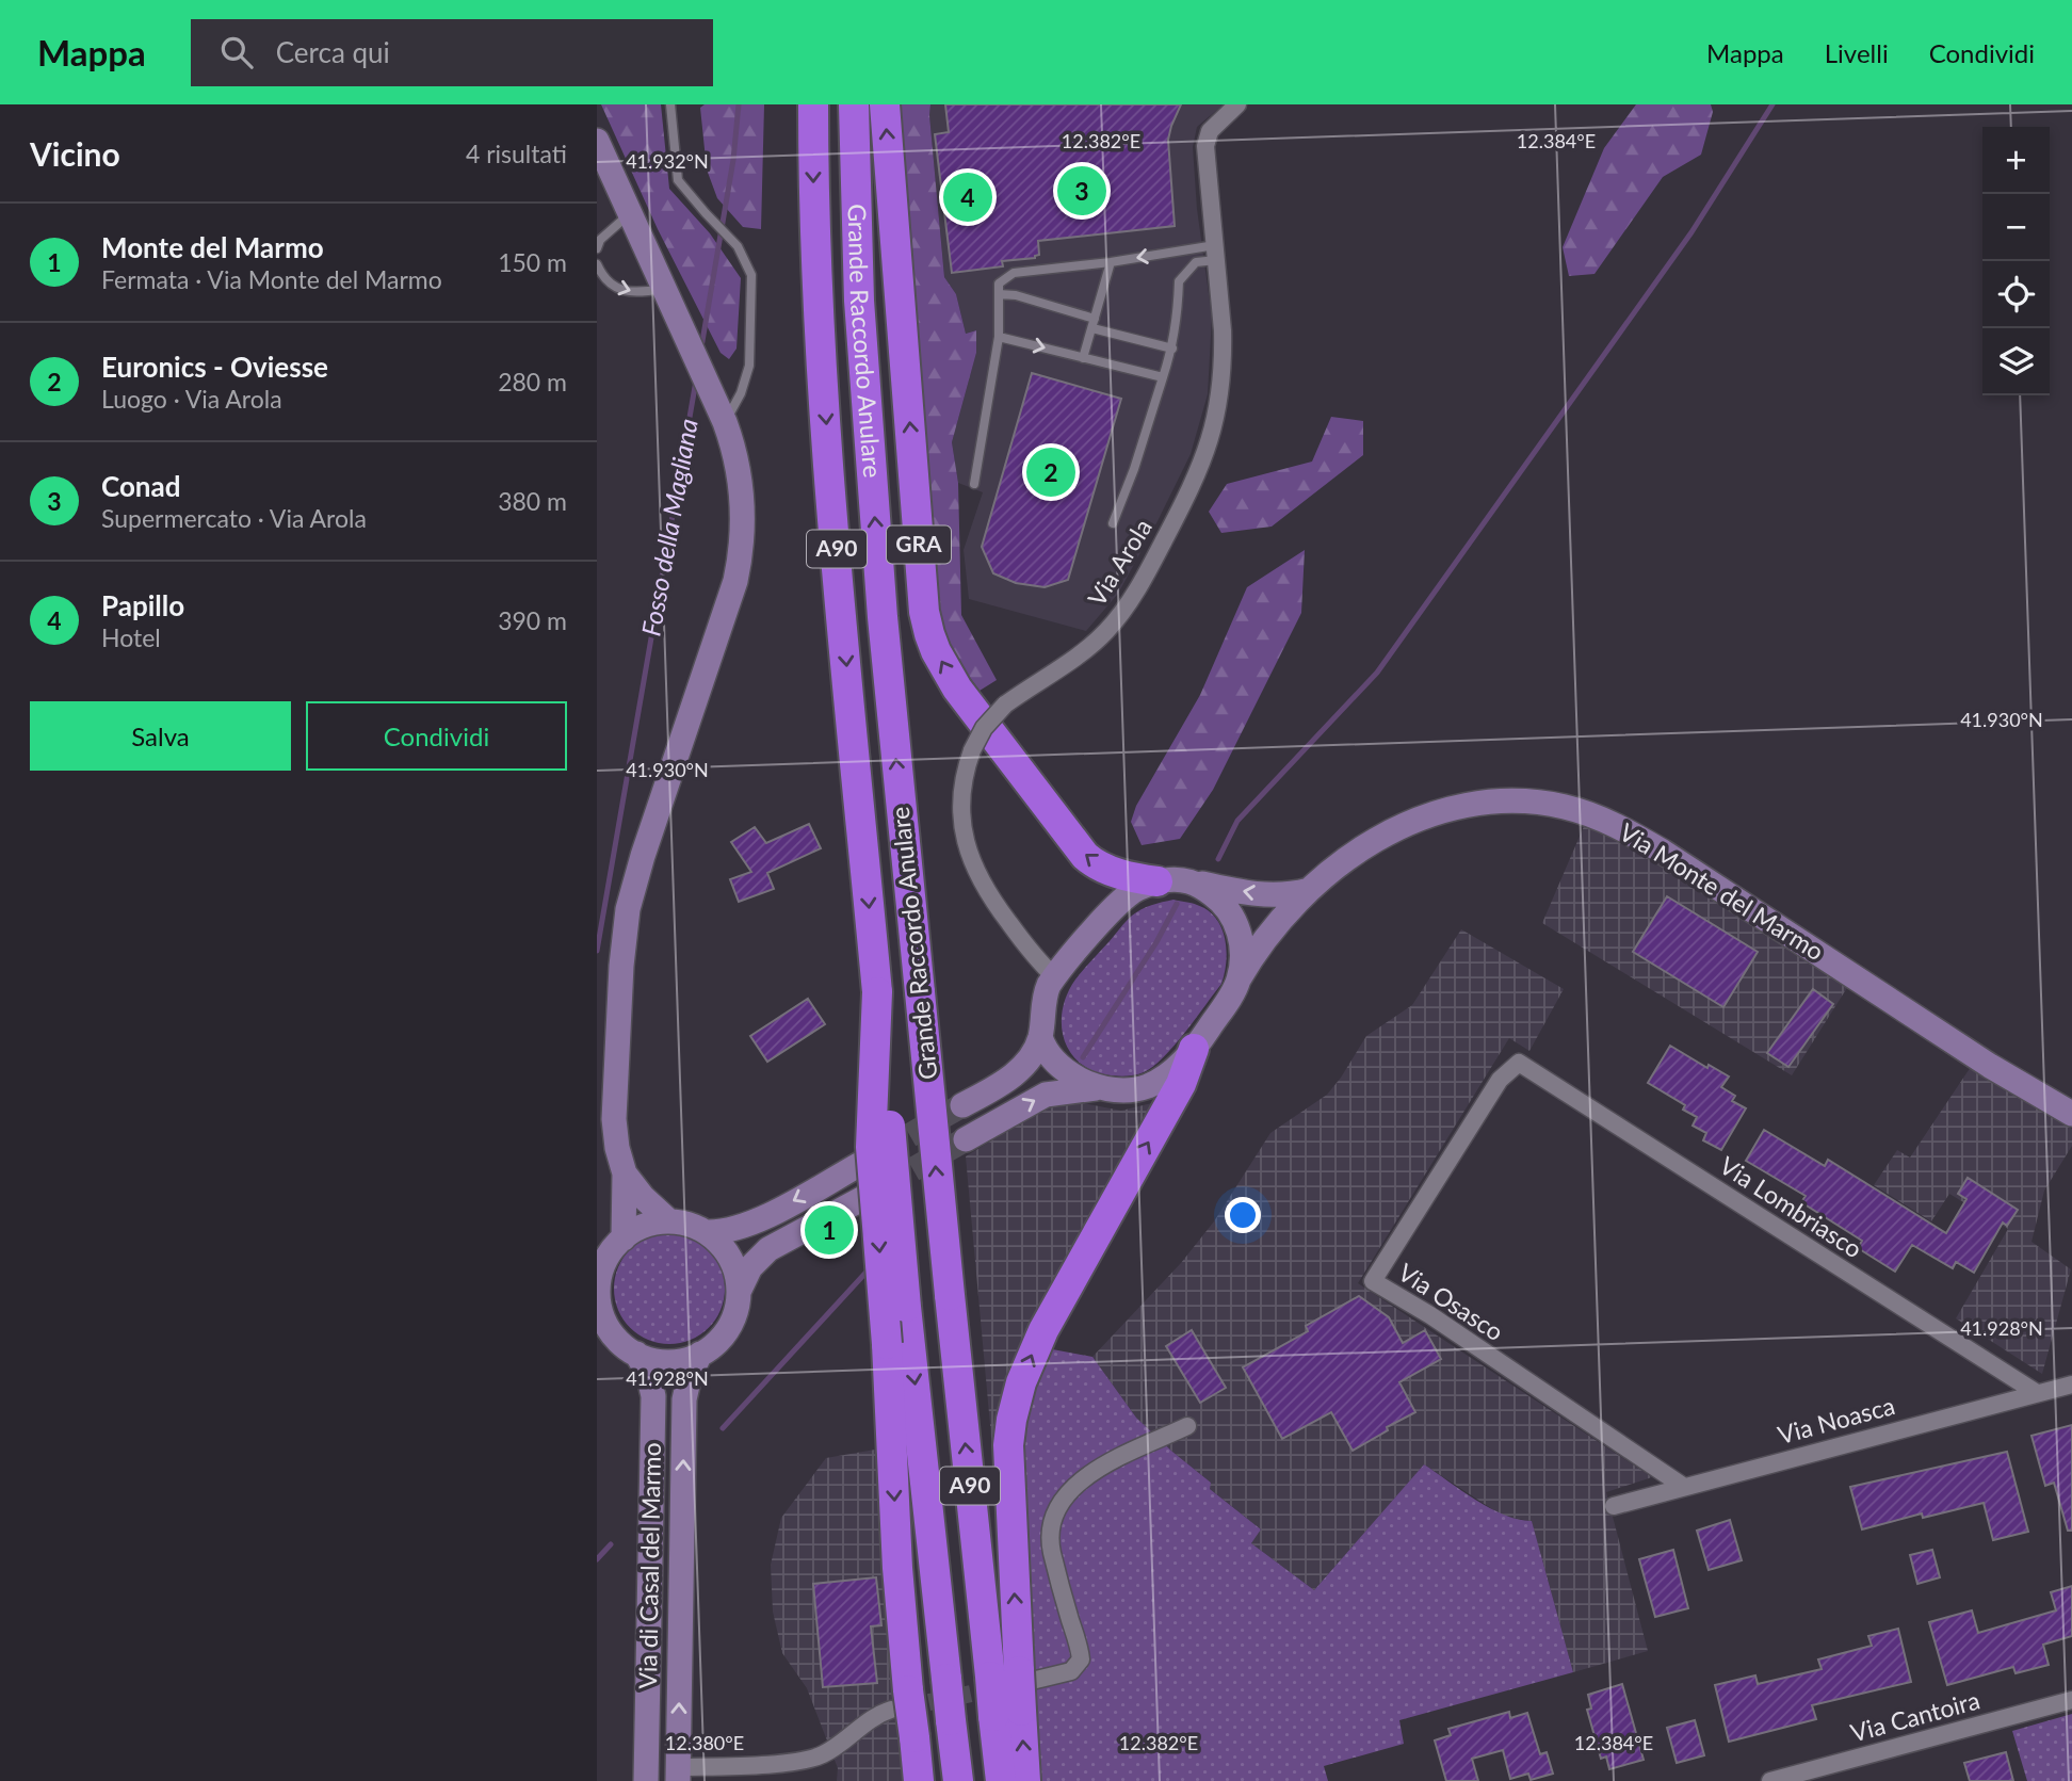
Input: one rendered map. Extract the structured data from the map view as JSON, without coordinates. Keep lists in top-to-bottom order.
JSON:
{
  "streets": {
    "highway": ["Grande Raccordo Anulare", "GRA", "A90"],
    "main road": ["Via Monte del Marmo", "Via di Casal del Marmo"],
    "street": [
      "Via Arola",
      "Via Lombriasco",
      "Via Osasco",
      "Via Noasca",
      "Via Cantoira"
    ]
  },
  "crossings": [
    ["GRA", "Via Arola"],
    ["GRA", "Via Monte del Marmo"],
    ["Via Arola", "Via Monte del Marmo"],
    ["Via Lombriasco", "Via Osasco"],
    ["Via Lombriasco", "Via Noasca"],
    ["Via Osasco", "Via Noasca"]
  ],
  "water": ["Fosso della Magliana"],
  "page": {
    "header": "Mappa",
    "search": "Cerca qui",
    "nav": ["Mappa", "Livelli", "Condividi"],
    "heading": ["Vicino", "4 risultati"],
    "map_buttons": ["+", "−"],
    "pins": [
      "3",
      "4",
      "2",
      "1"
    ],
    "list": [
      {
        "mark": "1",
        "name": "Monte del Marmo",
        "note": "Fermata · Via Monte del Marmo",
        "value": "150 m"
      },
      {
        "mark": "2",
        "name": "Euronics - Oviesse",
        "note": "Luogo · Via Arola",
        "value": "280 m"
      },
      {
        "mark": "3",
        "name": "Conad",
        "note": "Supermercato · Via Arola",
        "value": "380 m"
      },
      {
        "mark": "4",
        "name": "Papillo",
        "note": "Hotel",
        "value": "390 m"
      }
    ],
    "buttons": ["Salva", "Condividi"]
  },
  "coordinates": [
    "12.382°E",
    "12.384°E",
    "41.932°N",
    "41.930°N",
    "41.928°N",
    "12.380°E"
  ]
}
